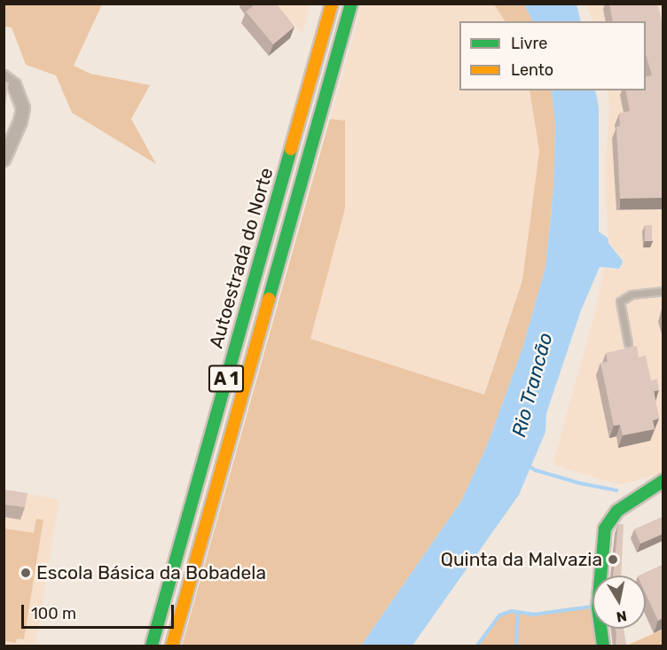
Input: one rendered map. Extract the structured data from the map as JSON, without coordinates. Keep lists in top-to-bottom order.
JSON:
{
  "streets": {
    "main road": ["Autoestrada do Norte", "A 1"]
  },
  "water": ["Rio Trancão"],
  "places": ["Quinta da Malvazia", "Escola Básica da Bobadela"],
  "legend": ["Livre", "Lento"],
  "scale_bar": "100 m",
  "north": "bottom"
}
